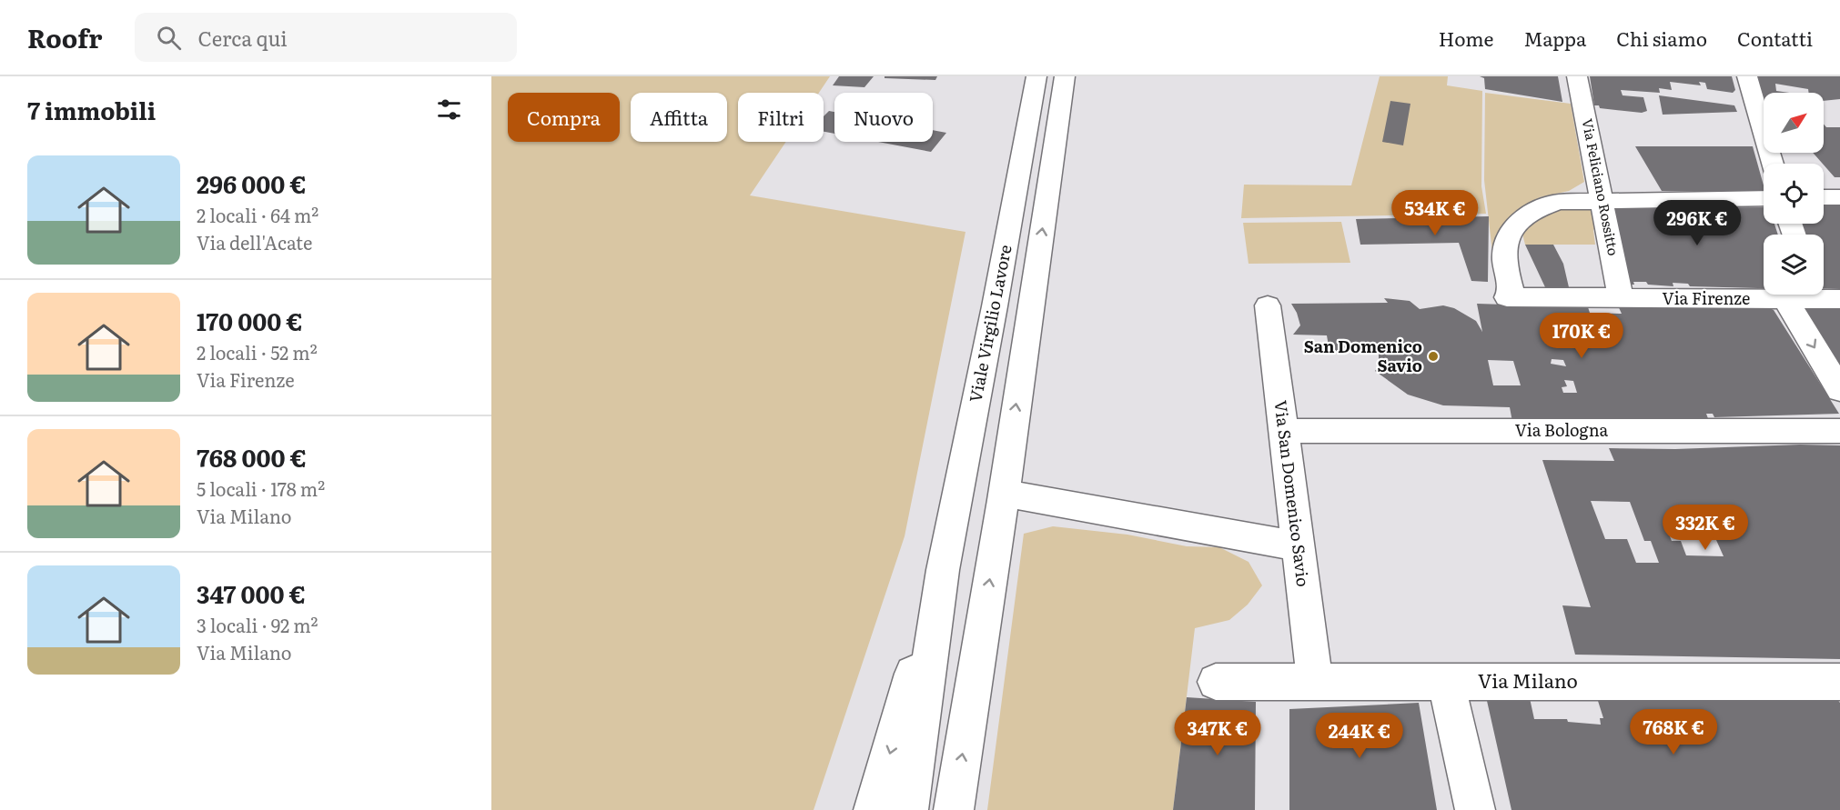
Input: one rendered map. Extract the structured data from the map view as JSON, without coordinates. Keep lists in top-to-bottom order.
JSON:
{
  "streets": {
    "street": [
      "Via Feliciano Rossitto",
      "Via Firenze",
      "Viale Virgilio Lavore",
      "Via Bologna",
      "Via San Domenico Savio",
      "Via Milano"
    ]
  },
  "crossings": [
    ["Via Feliciano Rossitto", "Via Firenze"],
    ["Via Bologna", "Via San Domenico Savio"],
    ["Via San Domenico Savio", "Via Milano"]
  ],
  "places": ["San Domenico Savio"],
  "north": "top right",
  "page": {
    "header": "Roofr",
    "search": "Cerca qui",
    "nav": [
      "Home",
      "Mappa",
      "Chi siamo",
      "Contatti"
    ],
    "heading": "7 immobili",
    "chip": [
      "Compra",
      "Affitta",
      "Filtri",
      "Nuovo"
    ],
    "list": [
      {
        "name": "296 000 €",
        "note": "2 locali · 64 m² · Via dell'Acate"
      },
      {
        "name": "170 000 €",
        "note": "2 locali · 52 m² · Via Firenze"
      },
      {
        "name": "768 000 €",
        "note": "5 locali · 178 m² · Via Milano"
      },
      {
        "name": "347 000 €",
        "note": "3 locali · 92 m² · Via Milano"
      }
    ],
    "price": [
      "534K €",
      "296K €",
      "170K €",
      "332K €",
      "768K €",
      "347K €",
      "244K €"
    ]
  }
}
